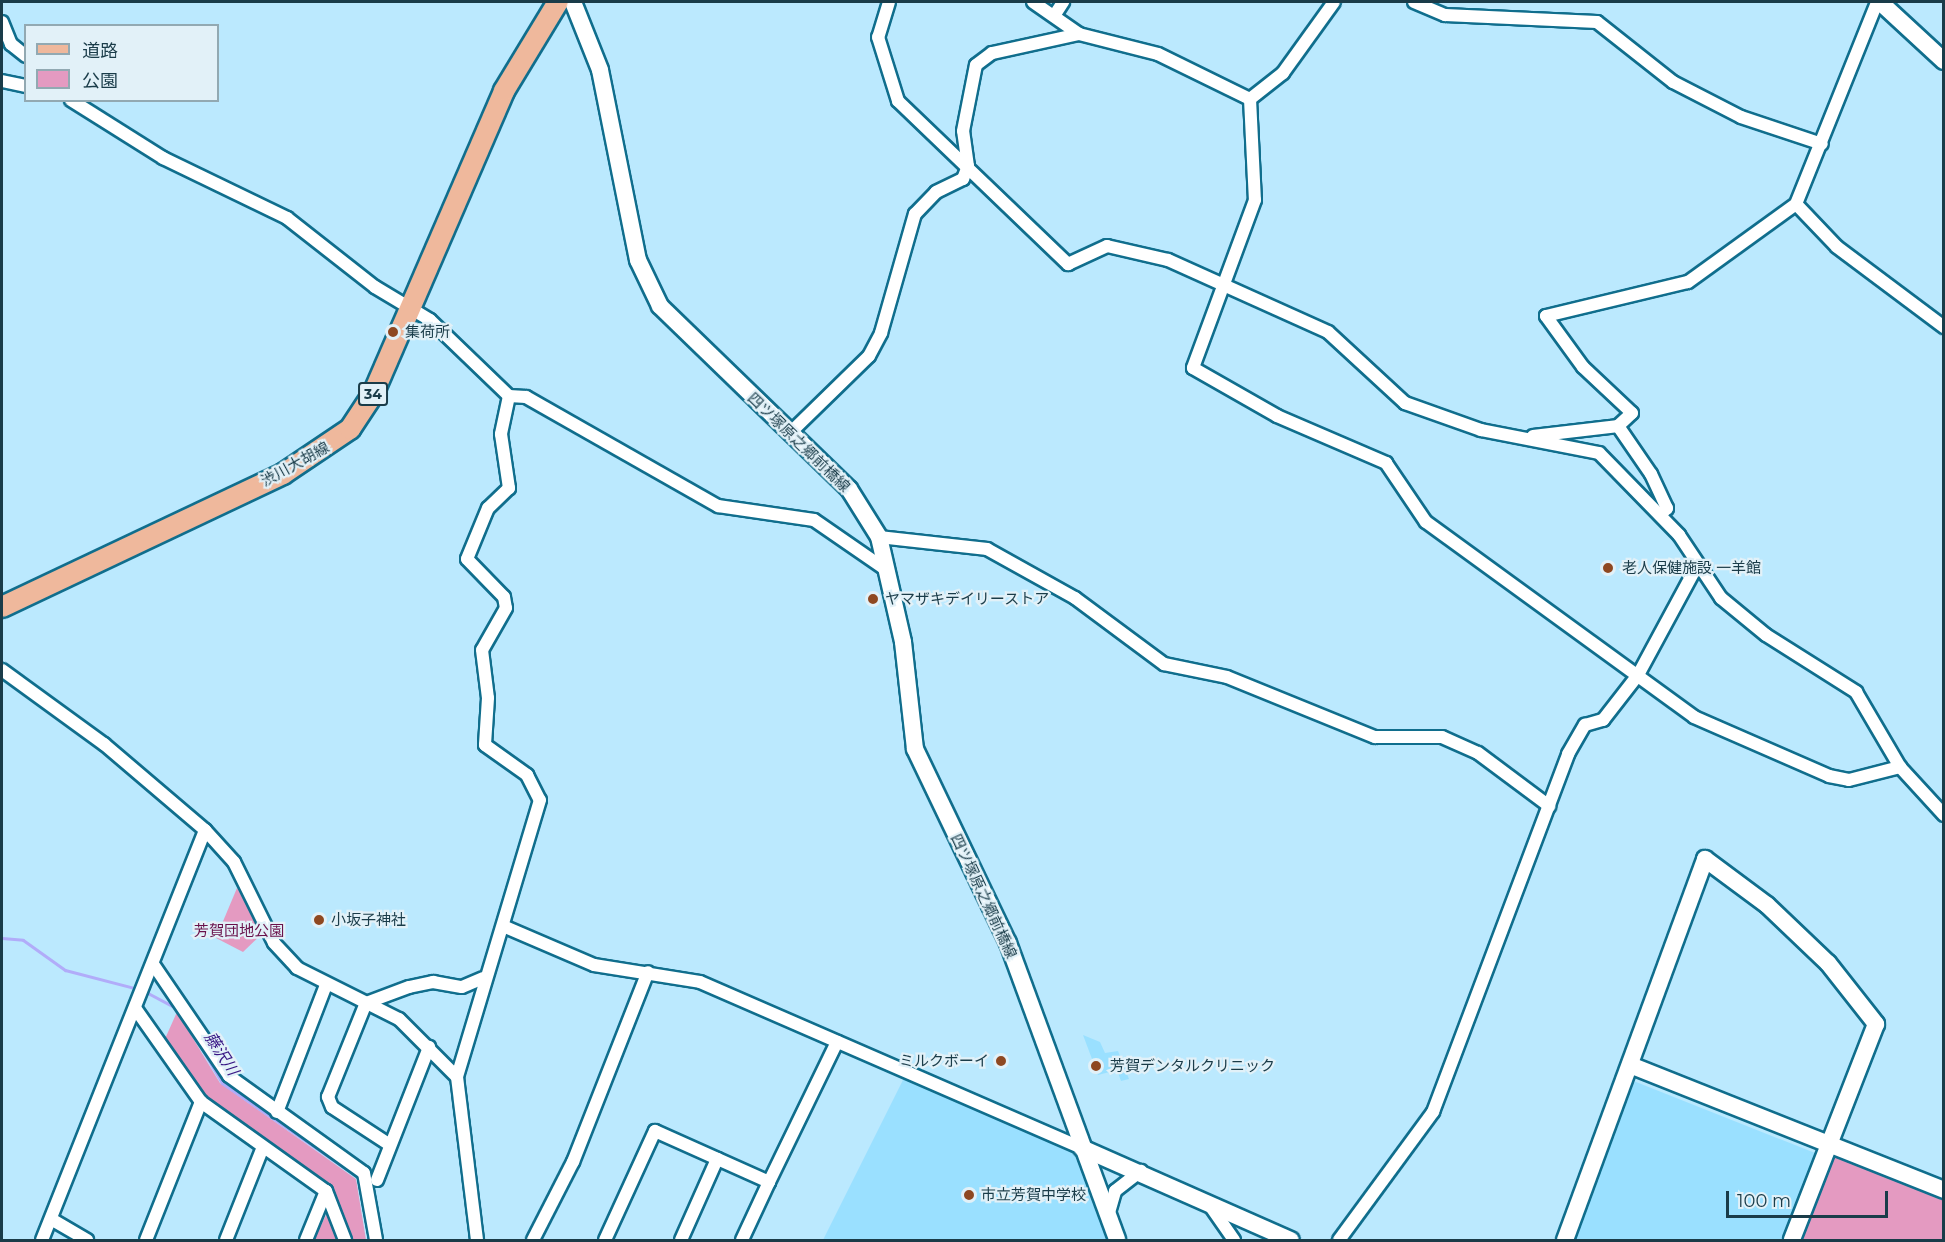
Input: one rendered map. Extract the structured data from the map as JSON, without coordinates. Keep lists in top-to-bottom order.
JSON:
{
  "streets": {
    "main road": ["34", "渋川大胡線"],
    "street": ["四ツ塚原之郷前橋線"]
  },
  "water": ["藤沢川"],
  "parks": ["芳賀団地公園"],
  "places": [
    "集荷所",
    "老人保健施設 一羊館",
    "ヤマザキデイリーストア",
    "小坂子神社",
    "ミルクボーイ",
    "芳賀デンタルクリニック",
    "市立芳賀中学校"
  ],
  "legend": ["道路", "公園"],
  "scale_bar": "100 m"
}
